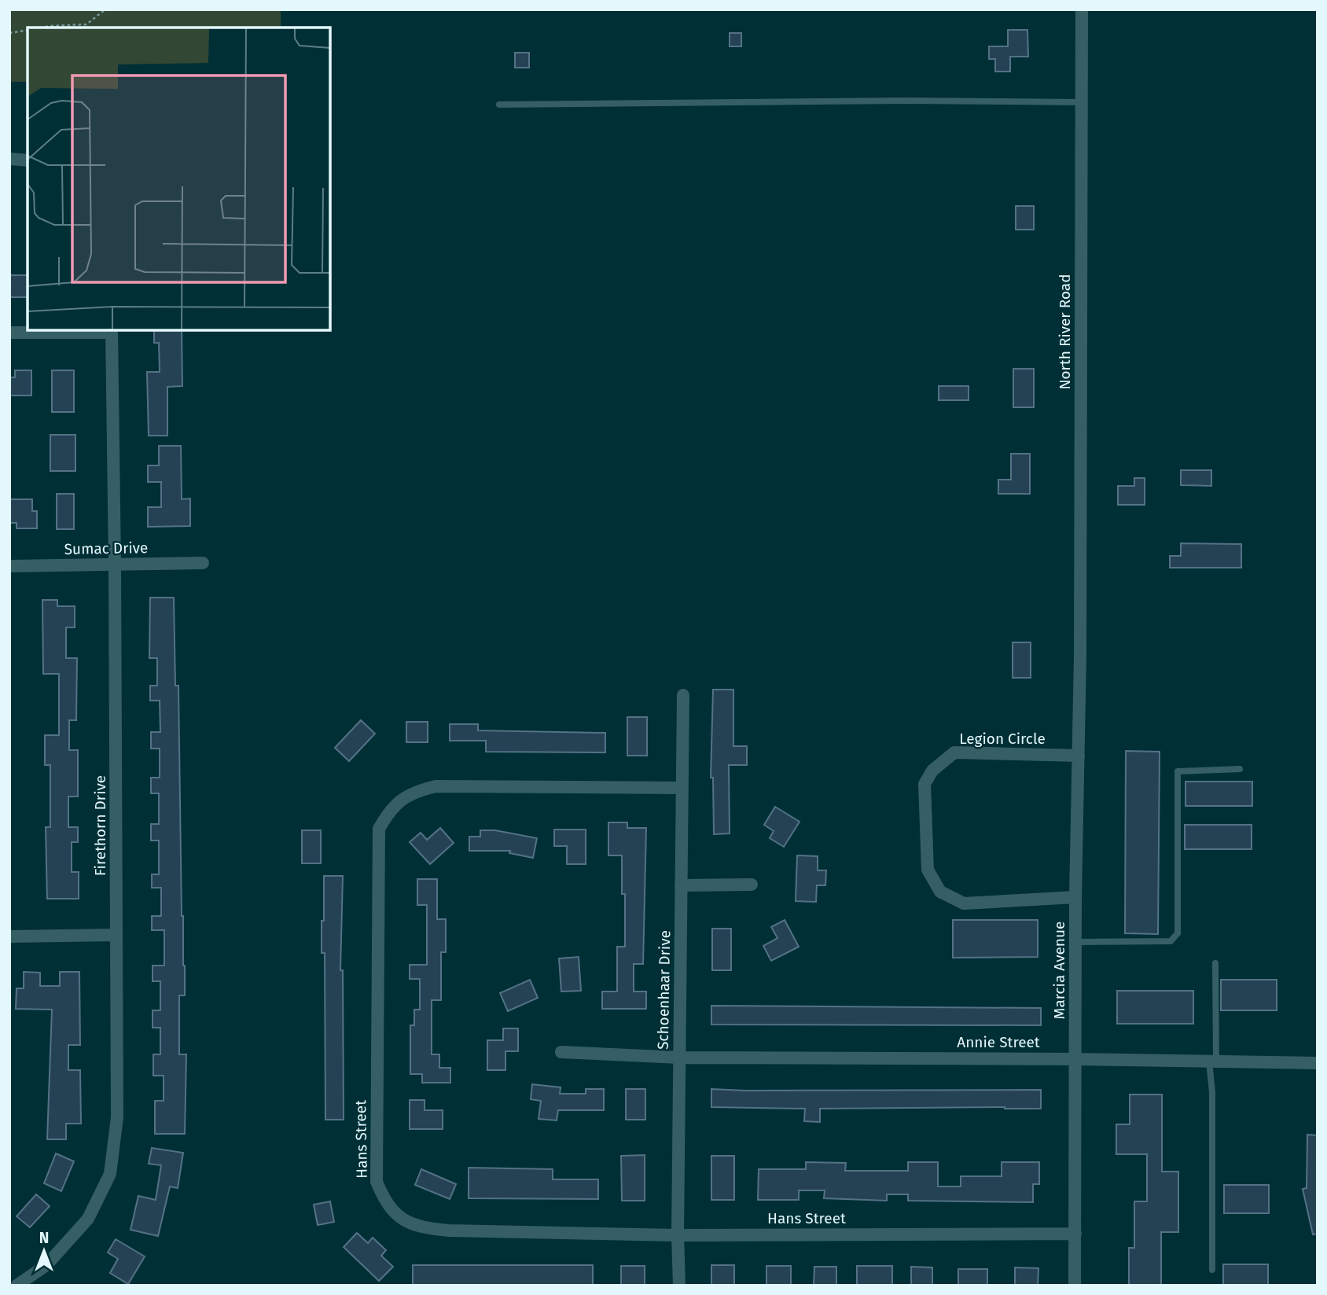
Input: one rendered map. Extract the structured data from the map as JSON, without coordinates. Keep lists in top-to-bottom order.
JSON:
{
  "streets": {
    "street": [
      "North River Road",
      "Sumac Drive",
      "Legion Circle",
      "Firethorn Drive",
      "Marcia Avenue",
      "Schoenhaar Drive",
      "Annie Street",
      "Hans Street"
    ]
  },
  "crossings": [
    ["North River Road", "Marcia Avenue"],
    ["Sumac Drive", "Firethorn Drive"],
    ["Legion Circle", "Marcia Avenue"],
    ["Marcia Avenue", "Annie Street"],
    ["Marcia Avenue", "Hans Street"],
    ["Schoenhaar Drive", "Annie Street"],
    ["Schoenhaar Drive", "Hans Street"]
  ],
  "north": "top"
}
